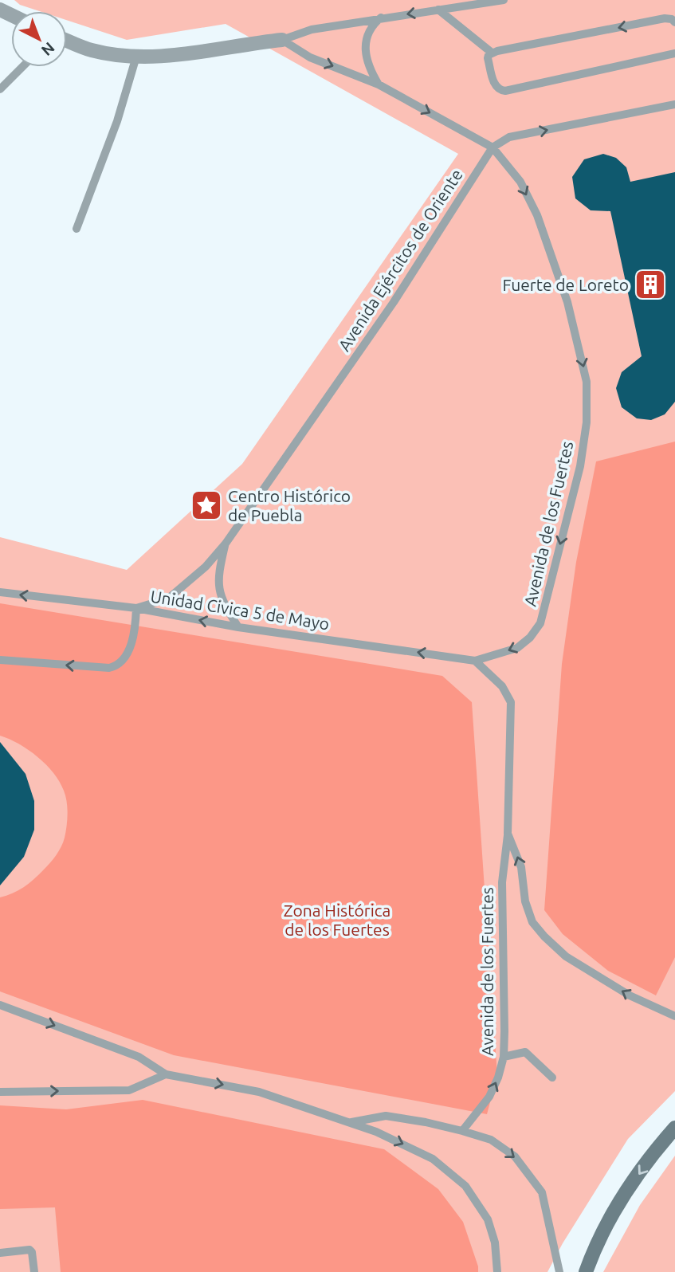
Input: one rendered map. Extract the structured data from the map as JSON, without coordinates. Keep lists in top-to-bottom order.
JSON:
{
  "streets": {
    "lane": ["Avenida Ejércitos de Oriente", "Avenida de los Fuertes", "Unidad Civica 5 de Mayo"]
  },
  "crossings": [
    ["Avenida Ejércitos de Oriente", "Avenida de los Fuertes"],
    ["Avenida Ejércitos de Oriente", "Unidad Civica 5 de Mayo"],
    ["Avenida de los Fuertes", "Unidad Civica 5 de Mayo"]
  ],
  "one_way": ["Unidad Civica 5 de Mayo"],
  "parks": ["Zona Histórica de los Fuertes"],
  "places": {
    "building": ["Fuerte de Loreto"],
    "place": ["Centro Histórico de Puebla"]
  },
  "north": "bottom right"
}
